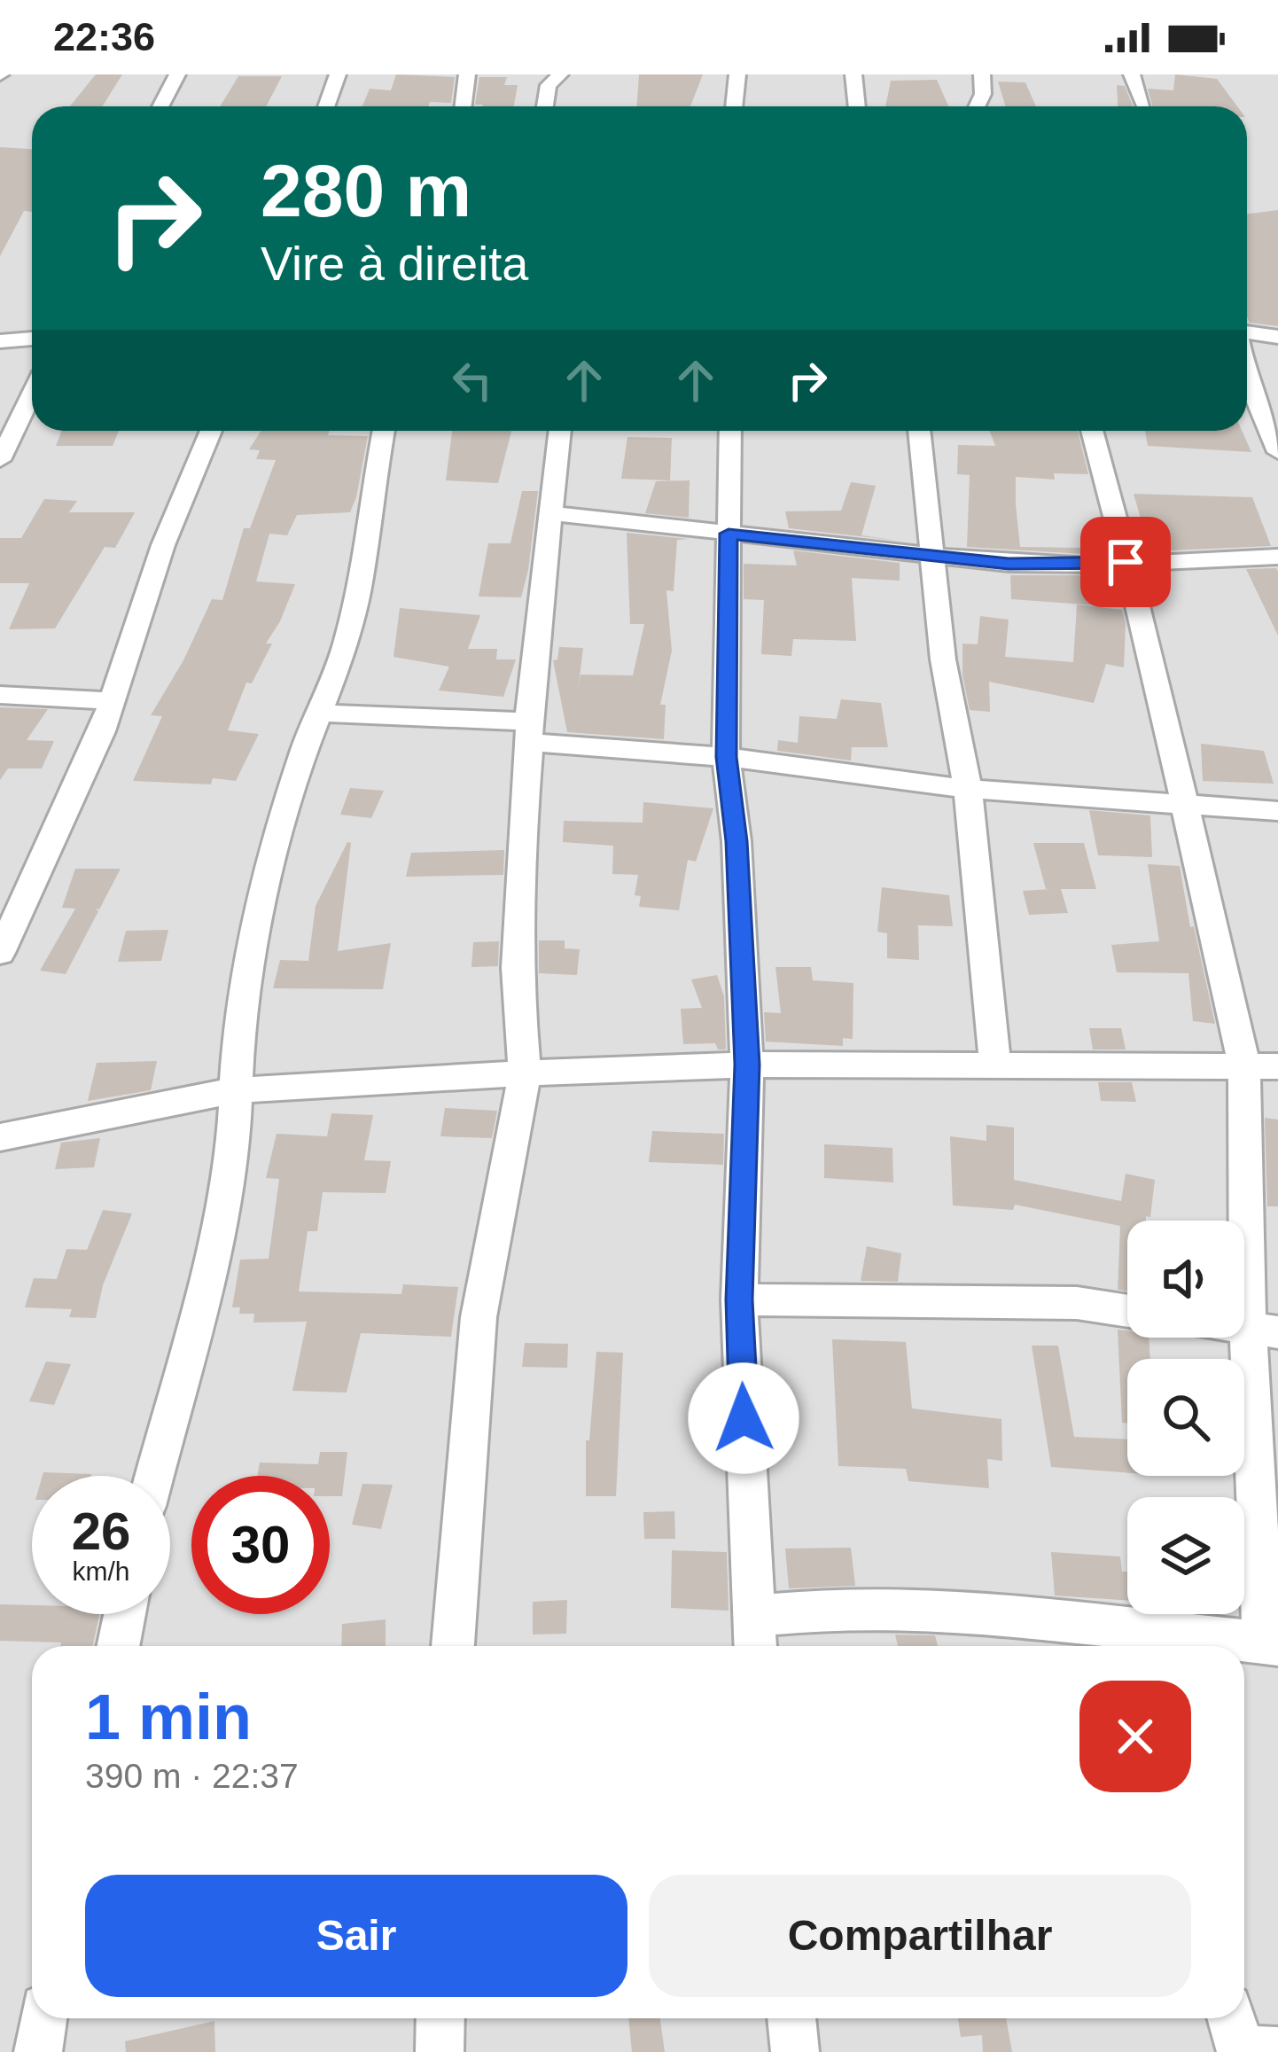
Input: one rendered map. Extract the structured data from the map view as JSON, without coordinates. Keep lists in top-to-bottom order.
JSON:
{
  "page": {
    "status": "22:36",
    "turn": ["280 m", "Vire à direita"],
    "speed": "26 km/h",
    "limit": "30",
    "heading": ["1 min", "390 m · 22:37"],
    "buttons": ["Sair", "Compartilhar"]
  }
}
